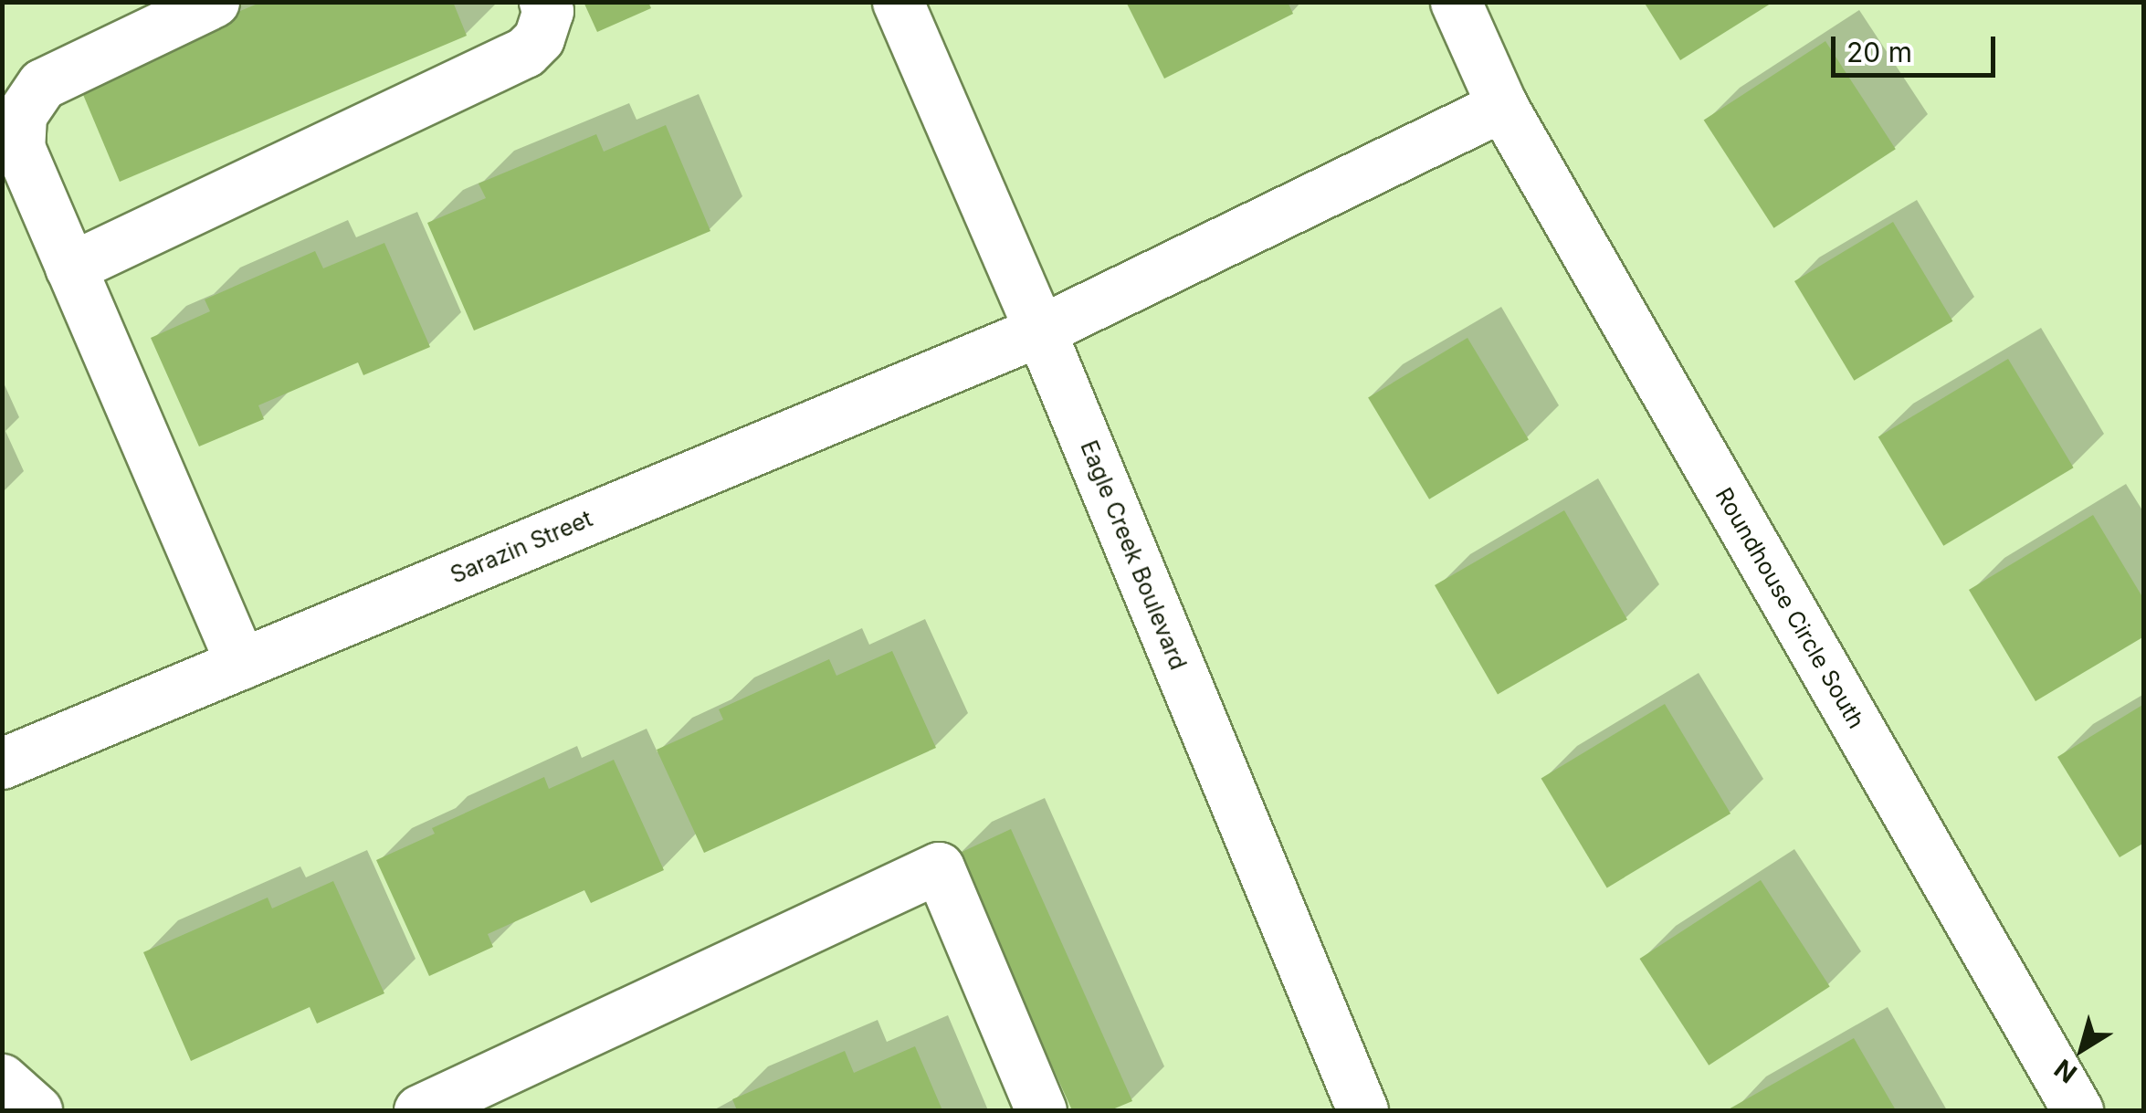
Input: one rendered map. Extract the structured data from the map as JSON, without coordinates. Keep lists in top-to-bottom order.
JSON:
{
  "streets": {
    "street": ["Sarazin Street", "Eagle Creek Boulevard", "Roundhouse Circle South"]
  },
  "crossings": [
    ["Sarazin Street", "Eagle Creek Boulevard"]
  ],
  "scale_bar": "20 m",
  "north": "bottom left"
}
